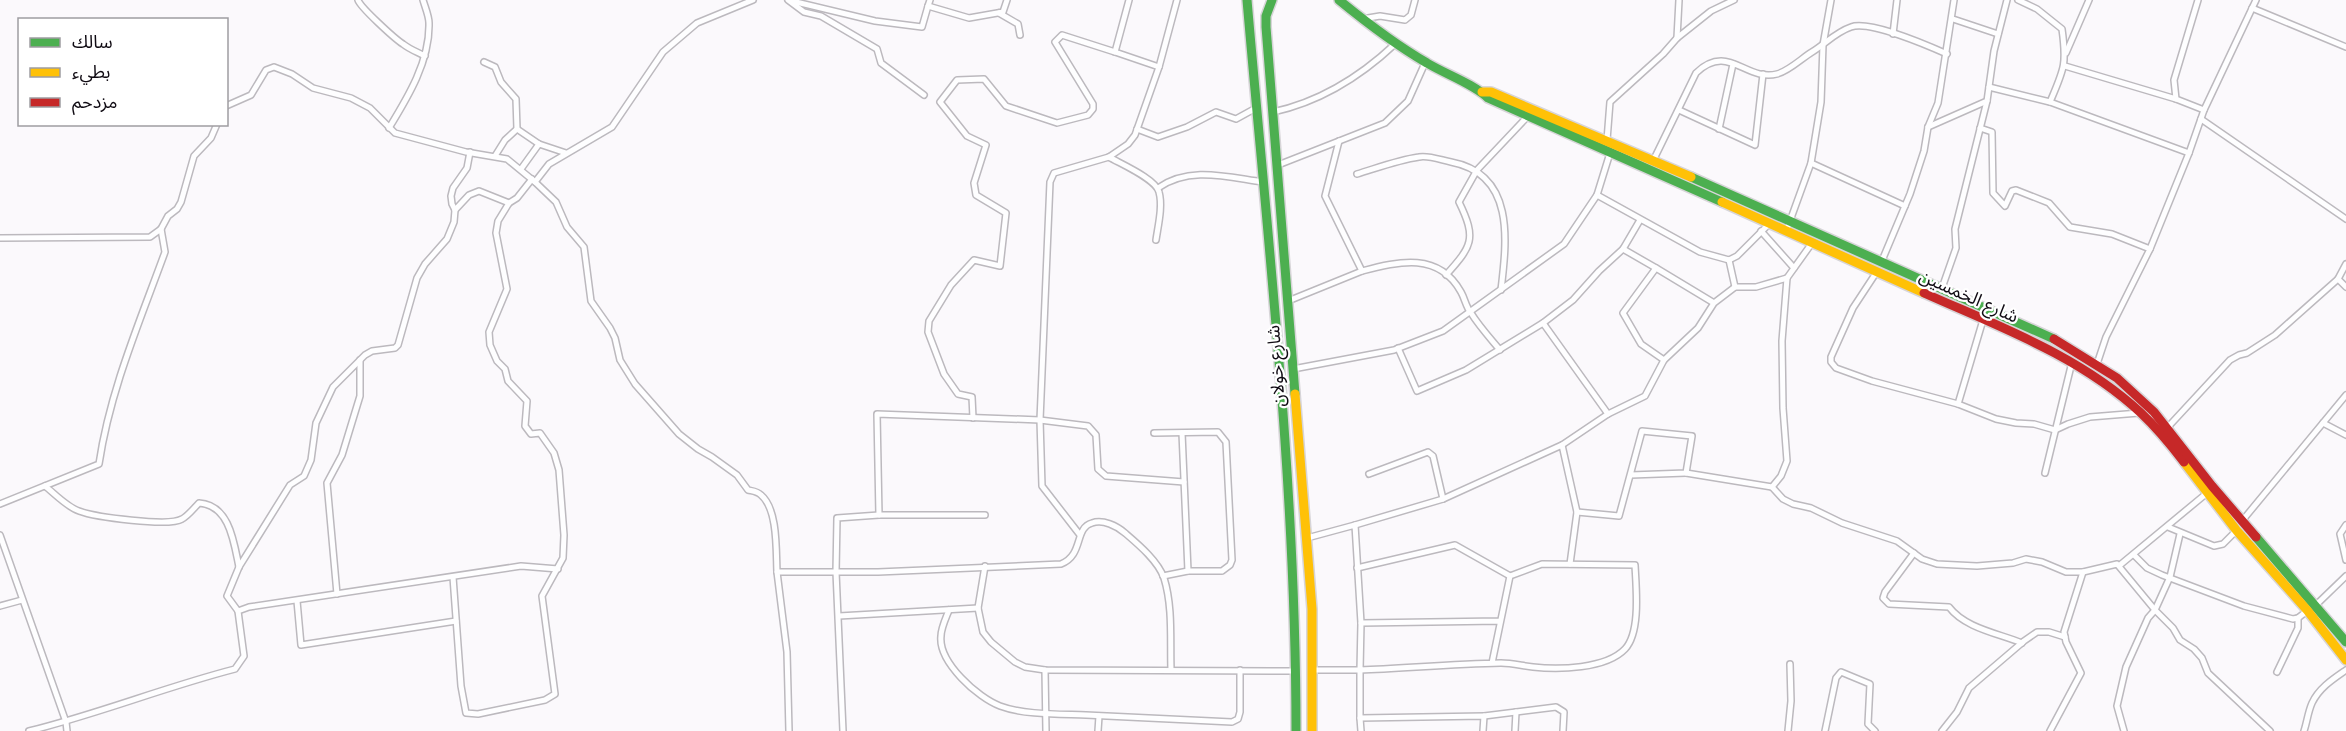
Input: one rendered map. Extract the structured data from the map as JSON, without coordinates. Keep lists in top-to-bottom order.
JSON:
{
  "streets": {
    "main road": ["شارع الخمسين", "شارع خولان"]
  },
  "legend": ["سالك", "بطيء", "مزدحم"]
}
